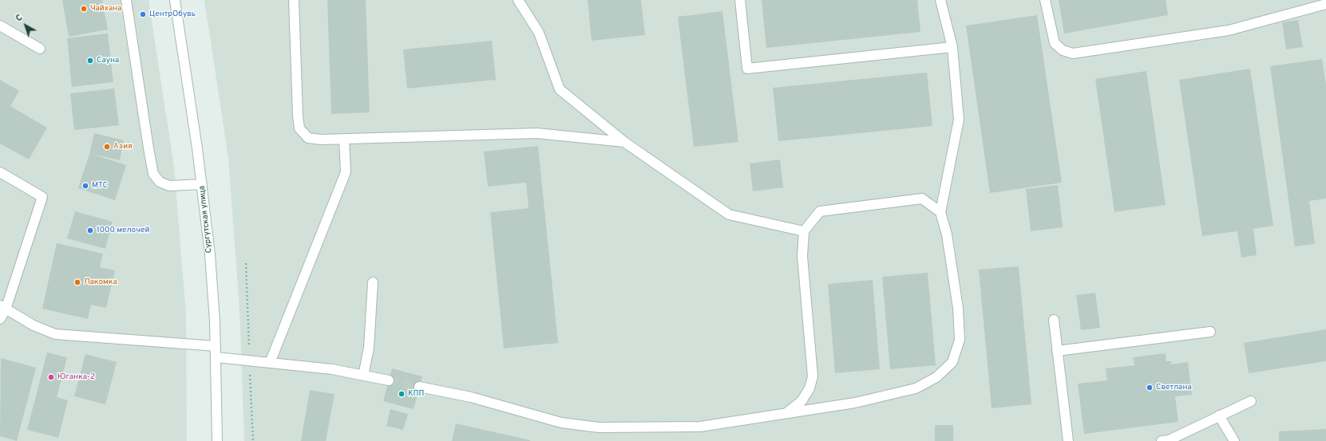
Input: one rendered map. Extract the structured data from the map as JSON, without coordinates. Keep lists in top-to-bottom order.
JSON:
{
  "streets": {
    "street": ["Сургутская улица"]
  },
  "places": [
    "Чайхана",
    "ЦентрОбувь",
    "Сауна",
    "Азия",
    "МТС",
    "1000 мелочей",
    "Лакомка",
    "Юганка-2",
    "Светлана",
    "КПП"
  ],
  "north": "top left"
}
